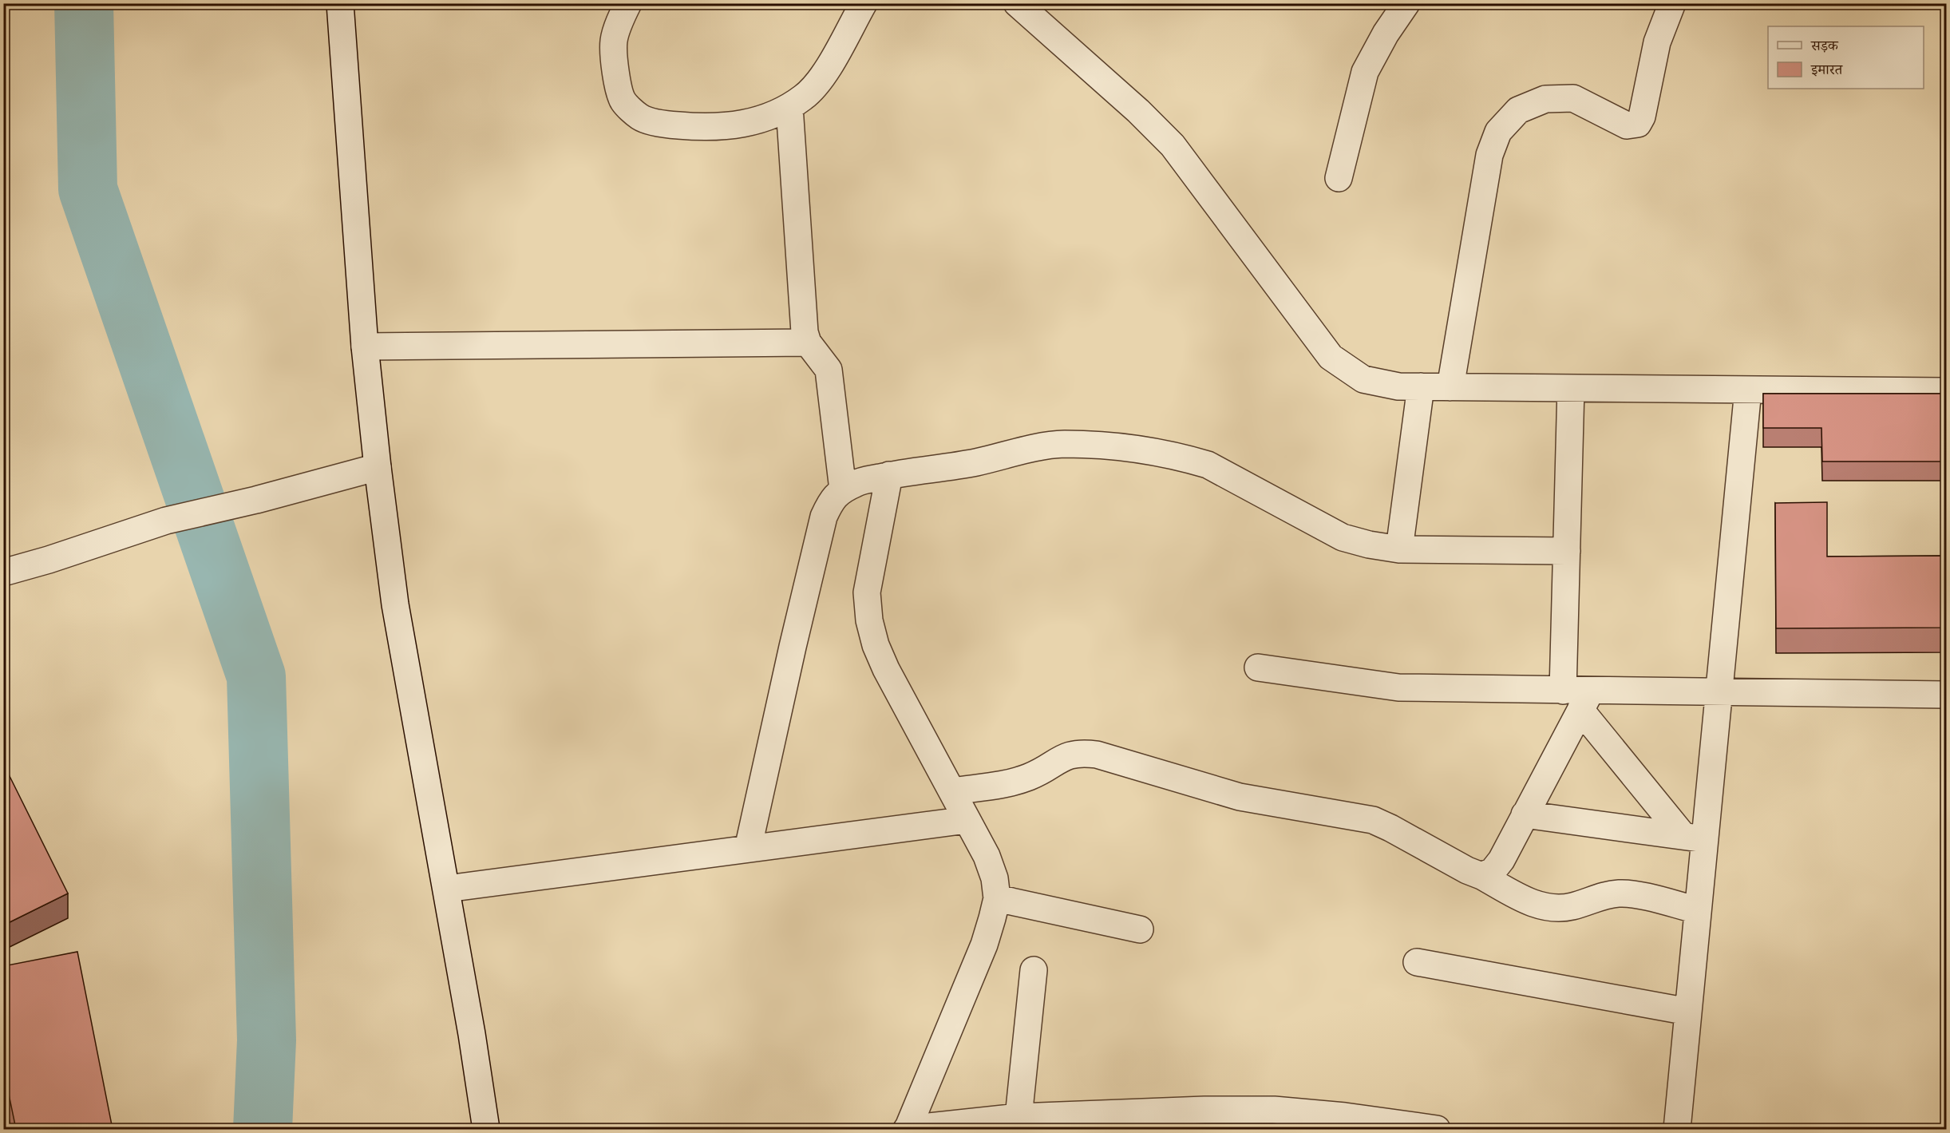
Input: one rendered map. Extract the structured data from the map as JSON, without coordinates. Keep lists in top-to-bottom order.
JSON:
{
  "legend": ["सड़क", "इमारत"]
}
